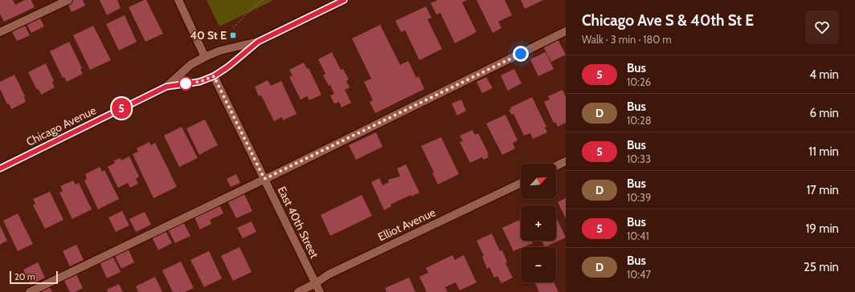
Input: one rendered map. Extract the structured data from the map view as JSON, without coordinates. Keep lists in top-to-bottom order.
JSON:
{
  "streets": {
    "street": ["Chicago Avenue", "East 40th Street", "Elliot Avenue"]
  },
  "crossings": [
    ["Chicago Avenue", "East 40th Street"],
    ["East 40th Street", "Elliot Avenue"]
  ],
  "places": {
    "transit": ["40 St E"]
  },
  "lines": ["bus line 5"],
  "scale_bar": "20 m",
  "north": "top right",
  "page": {
    "on_map": "5",
    "heading": ["Chicago Ave S & 40th St E", "Walk · 3 min · 180 m"],
    "list": [
      {
        "mark": "5",
        "name": "Bus",
        "note": "10:26",
        "value": "4 min"
      },
      {
        "mark": "D",
        "name": "Bus",
        "note": "10:28",
        "value": "6 min"
      },
      {
        "mark": "5",
        "name": "Bus",
        "note": "10:33",
        "value": "11 min"
      },
      {
        "mark": "D",
        "name": "Bus",
        "note": "10:39",
        "value": "17 min"
      },
      {
        "mark": "5",
        "name": "Bus",
        "note": "10:41",
        "value": "19 min"
      },
      {
        "mark": "D",
        "name": "Bus",
        "note": "10:47",
        "value": "25 min"
      }
    ],
    "map_buttons": ["+", "−"],
    "scale": "20 m"
  }
}
